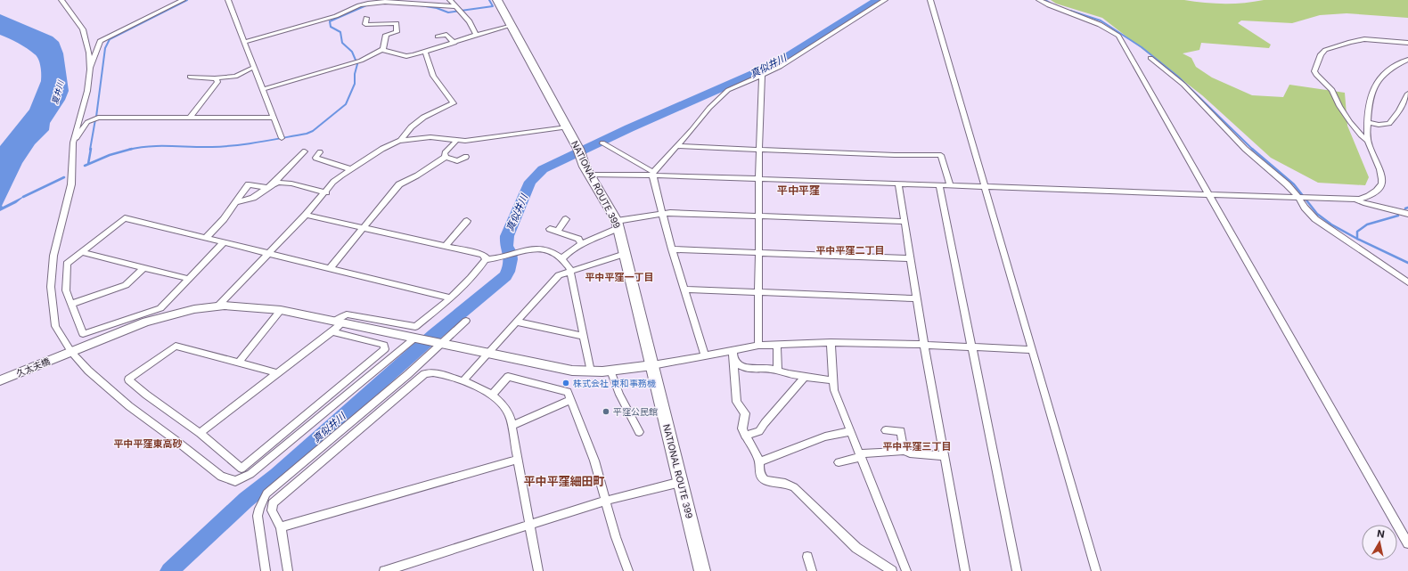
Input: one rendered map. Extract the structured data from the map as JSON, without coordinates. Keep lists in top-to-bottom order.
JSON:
{
  "streets": {
    "highway": ["NATIONAL ROUTE 399"],
    "street": ["久太夫橋"]
  },
  "crossings": [
    ["NATIONAL ROUTE 399", "久太夫橋"]
  ],
  "districts": [
    "平中平窪",
    "平中平窪二丁目",
    "平中平窪一丁目",
    "平中平窪東高砂",
    "平中平窪三丁目",
    "平中平窪細田町"
  ],
  "water": ["真似井川", "夏井川"],
  "places": ["株式会社 東和事務機", "平窪公民館"],
  "north": "top"
}
